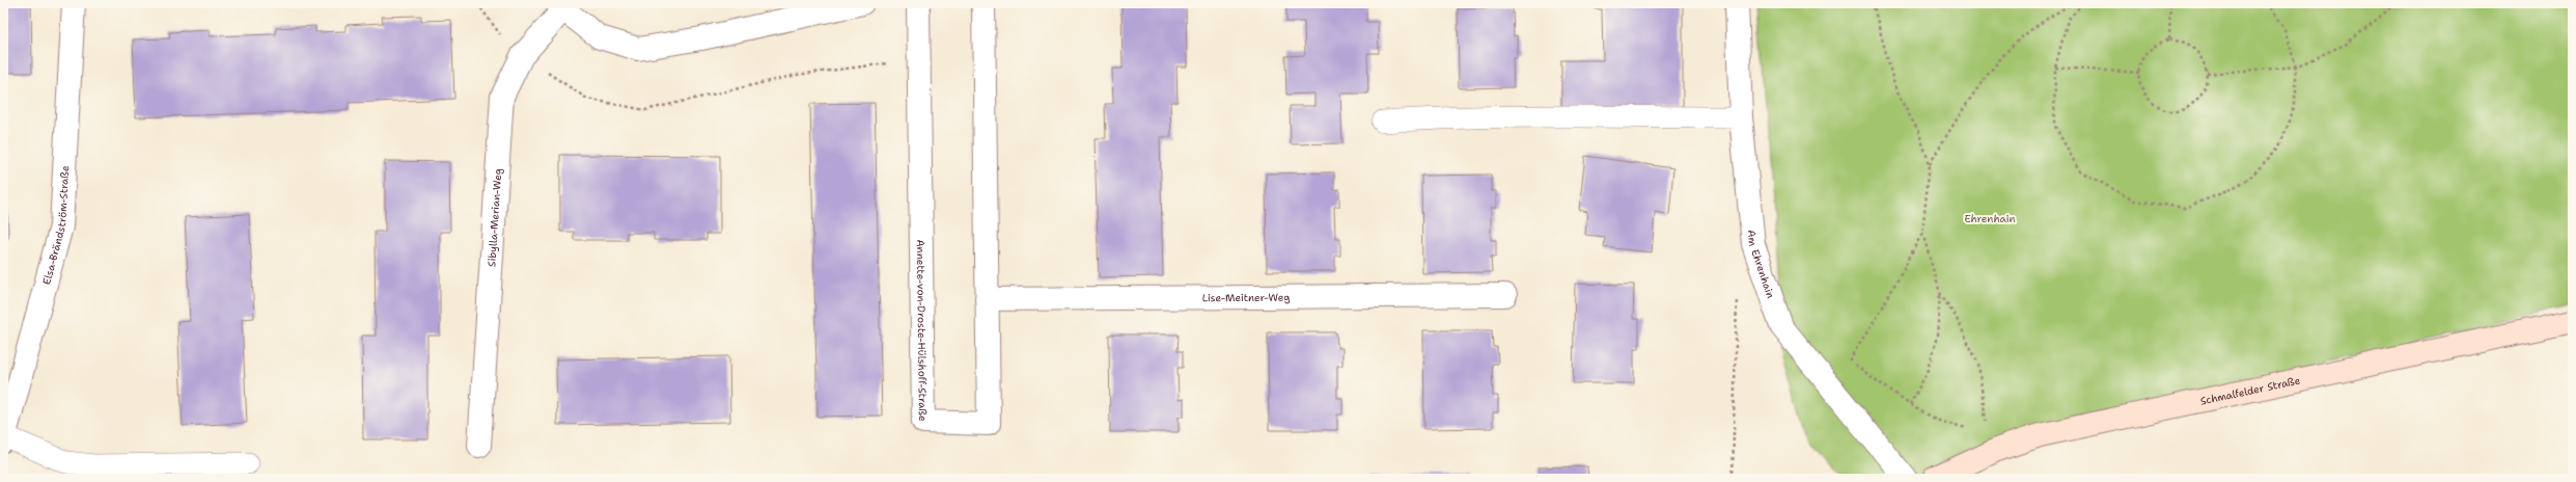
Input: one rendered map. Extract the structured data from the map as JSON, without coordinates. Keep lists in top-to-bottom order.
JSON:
{
  "streets": {
    "main road": ["Schmalfelder Straße"],
    "street": [
      "Sibylla-Merian-Weg",
      "Elsa-Brändström-Straße",
      "Am Ehrenhain",
      "Lise-Meitner-Weg",
      "Annette-von-Droste-Hülshoff-Straße"
    ]
  },
  "crossings": [
    ["Lise-Meitner-Weg", "Annette-von-Droste-Hülshoff-Straße"]
  ],
  "parks": ["Ehrenhain"]
}
